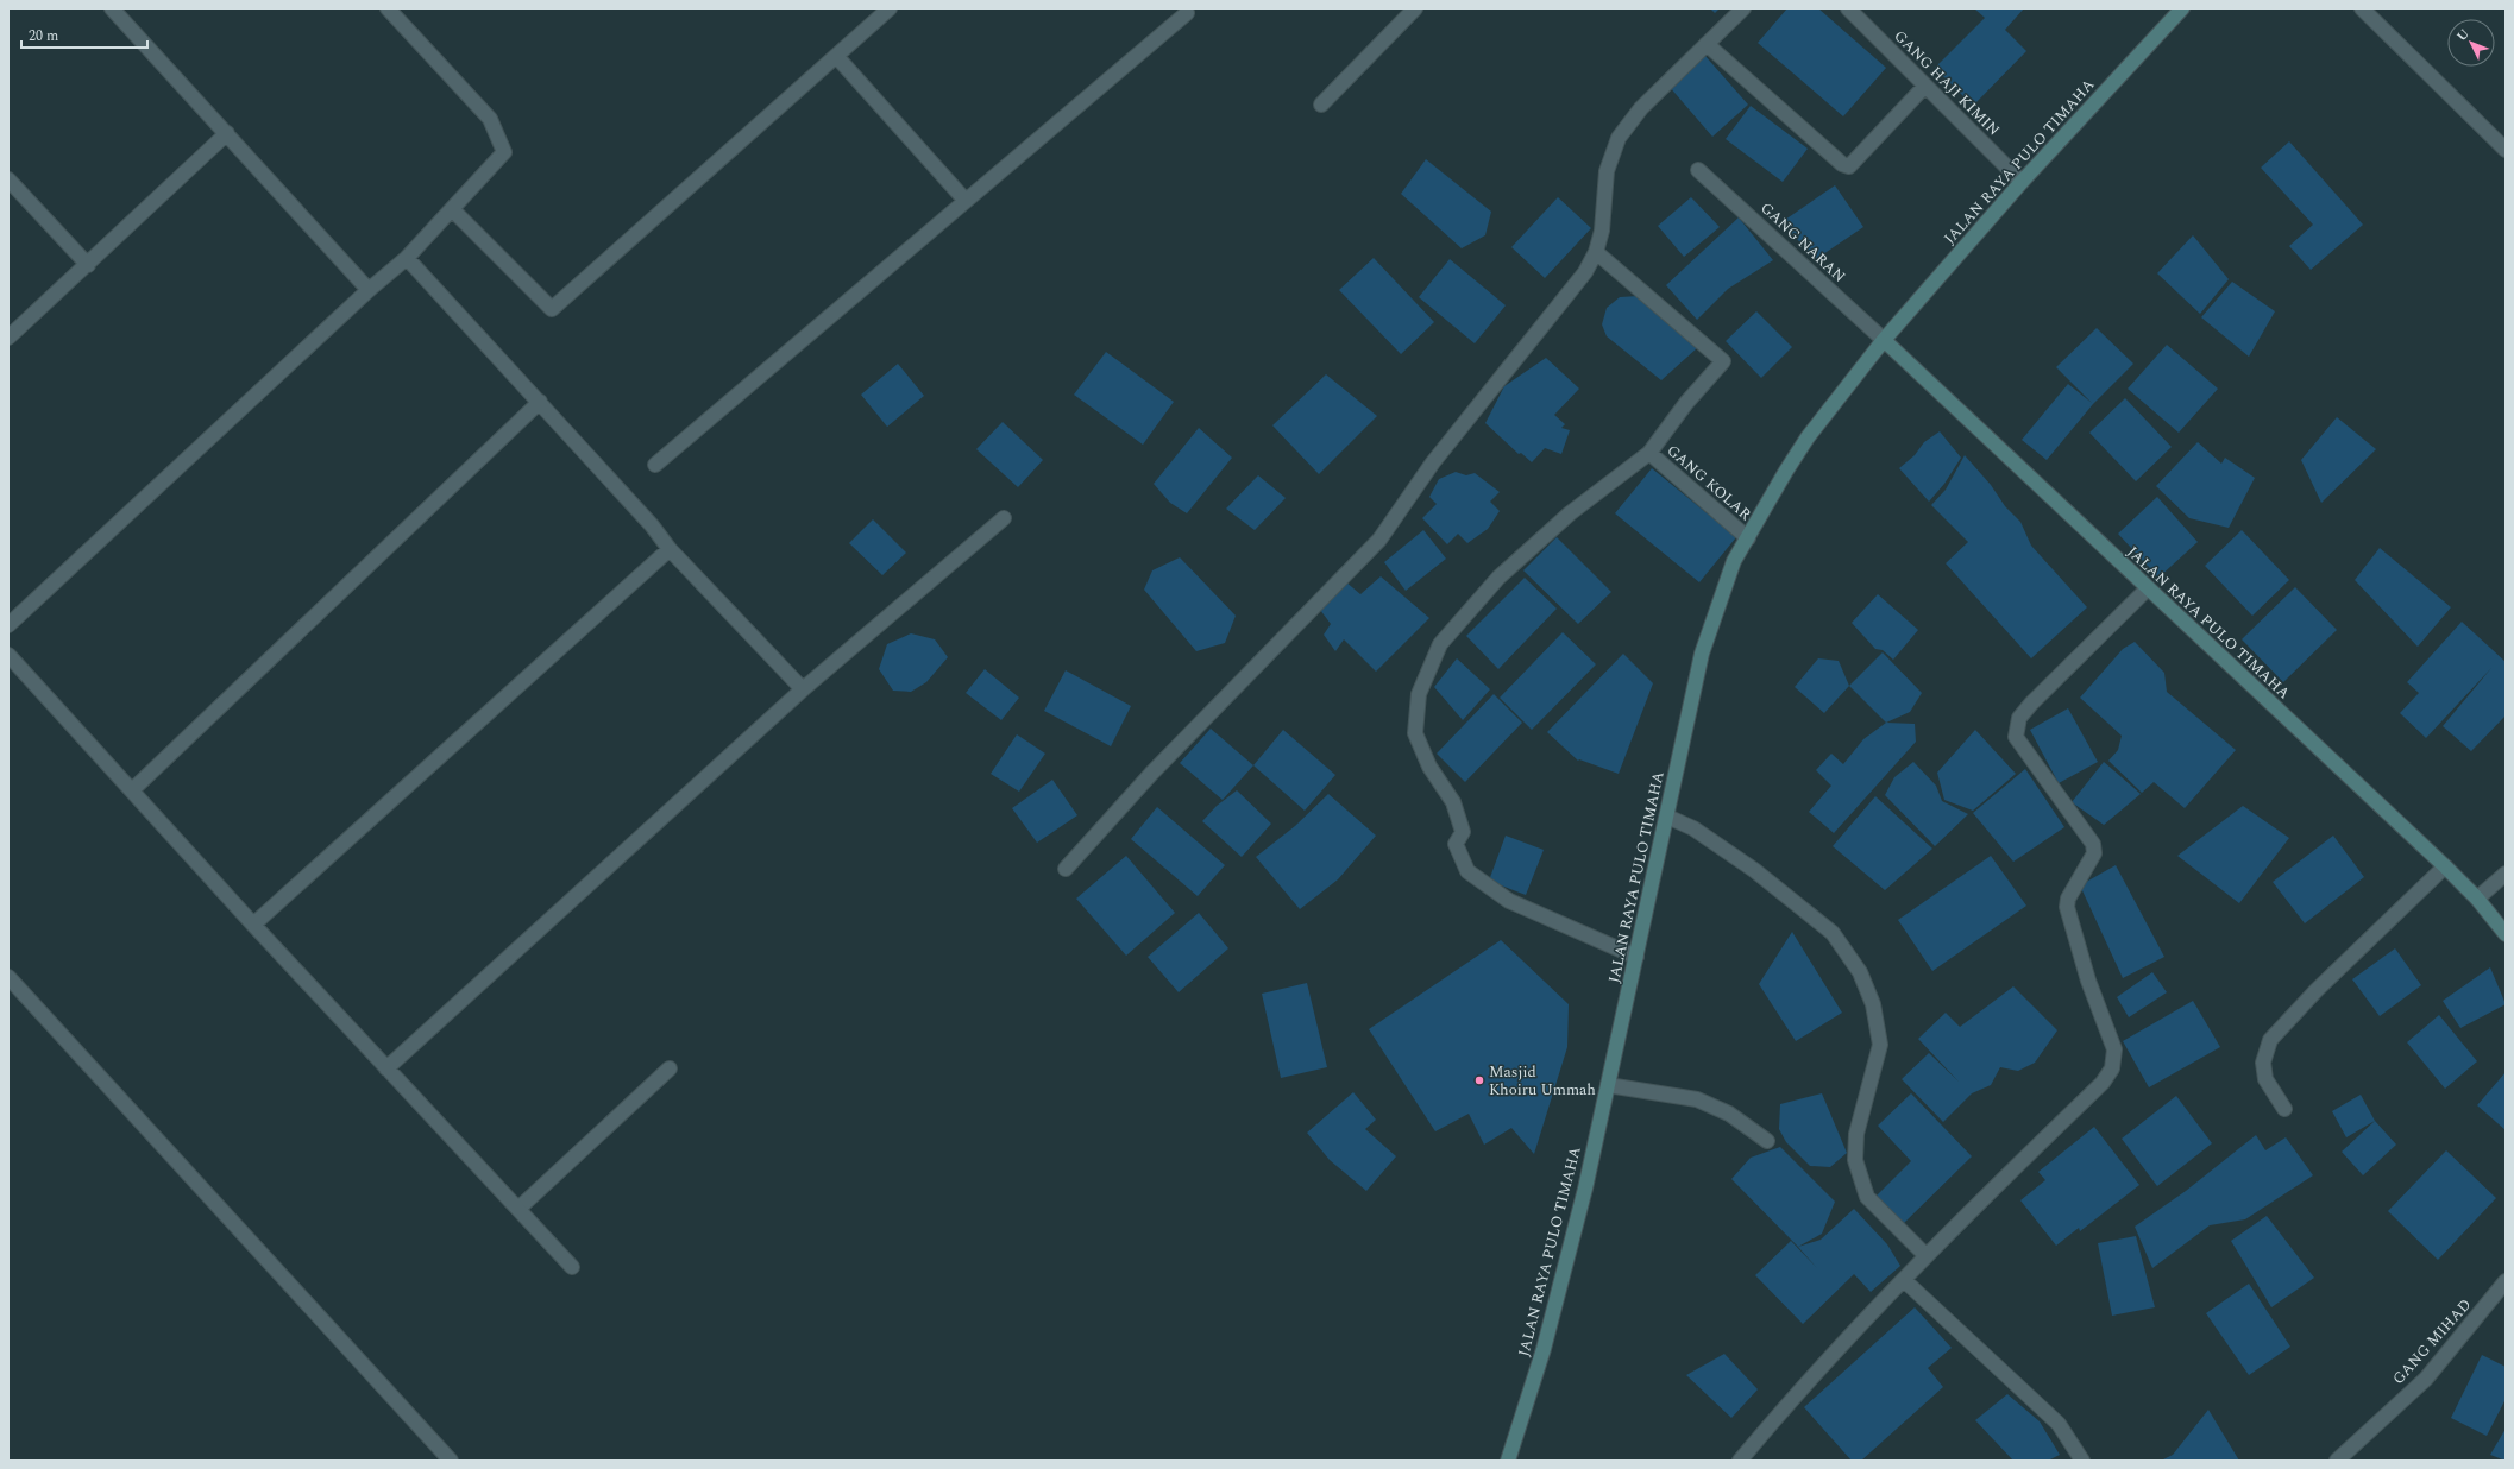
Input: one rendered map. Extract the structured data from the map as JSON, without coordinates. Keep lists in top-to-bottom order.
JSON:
{
  "streets": {
    "street": [
      "GANG HAJI KIMIN",
      "JALAN RAYA PULO TIMAHA",
      "GANG NARAN",
      "GANG KOLAR",
      "GANG MIHAD"
    ]
  },
  "crossings": [
    ["GANG HAJI KIMIN", "JALAN RAYA PULO TIMAHA"],
    ["JALAN RAYA PULO TIMAHA", "GANG NARAN"],
    ["JALAN RAYA PULO TIMAHA", "GANG KOLAR"]
  ],
  "places": ["Masjid Khoiru Ummah"],
  "scale_bar": "20 m",
  "north": "top left"
}
